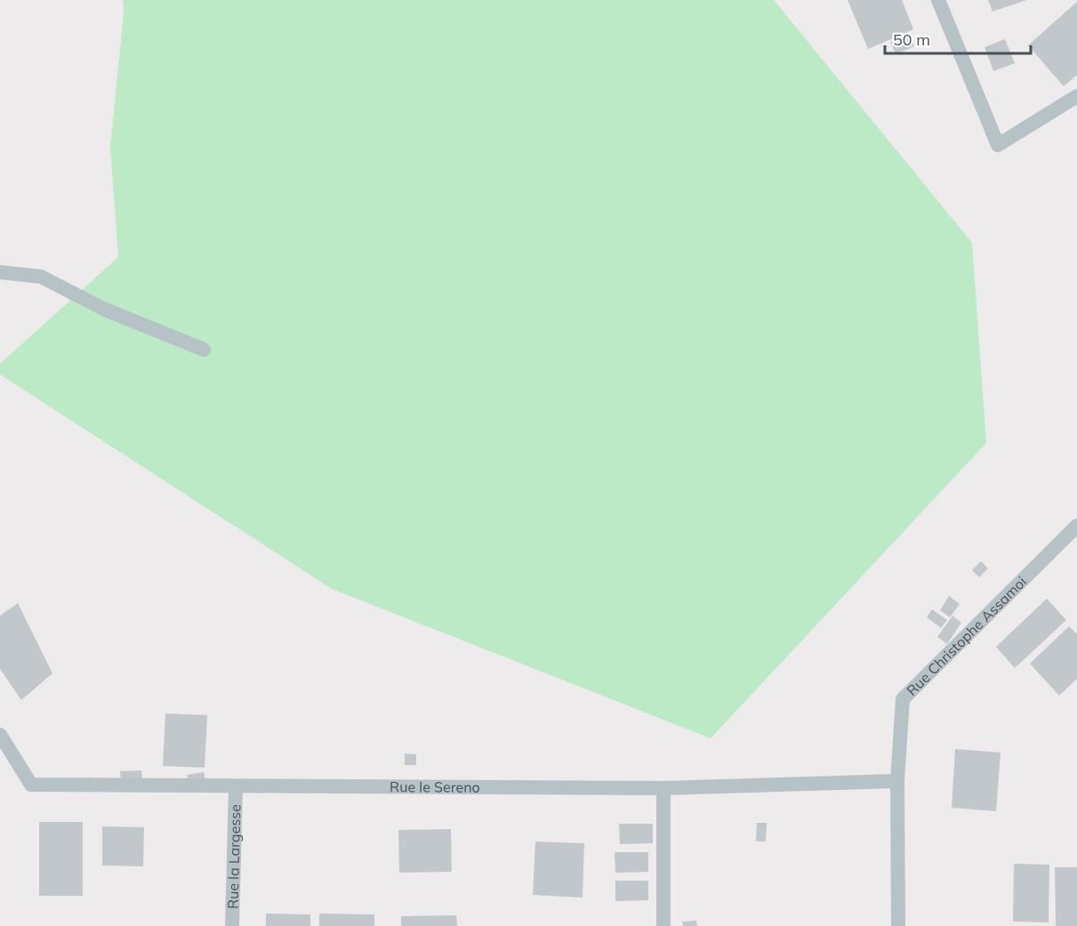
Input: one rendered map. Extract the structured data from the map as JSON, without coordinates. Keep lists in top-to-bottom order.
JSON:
{
  "streets": {
    "street": ["Rue Christophe Assamoi", "Rue le Sereno", "Rue la Largesse"]
  },
  "crossings": [
    ["Rue Christophe Assamoi", "Rue le Sereno"],
    ["Rue le Sereno", "Rue la Largesse"]
  ],
  "scale_bar": "50 m"
}
